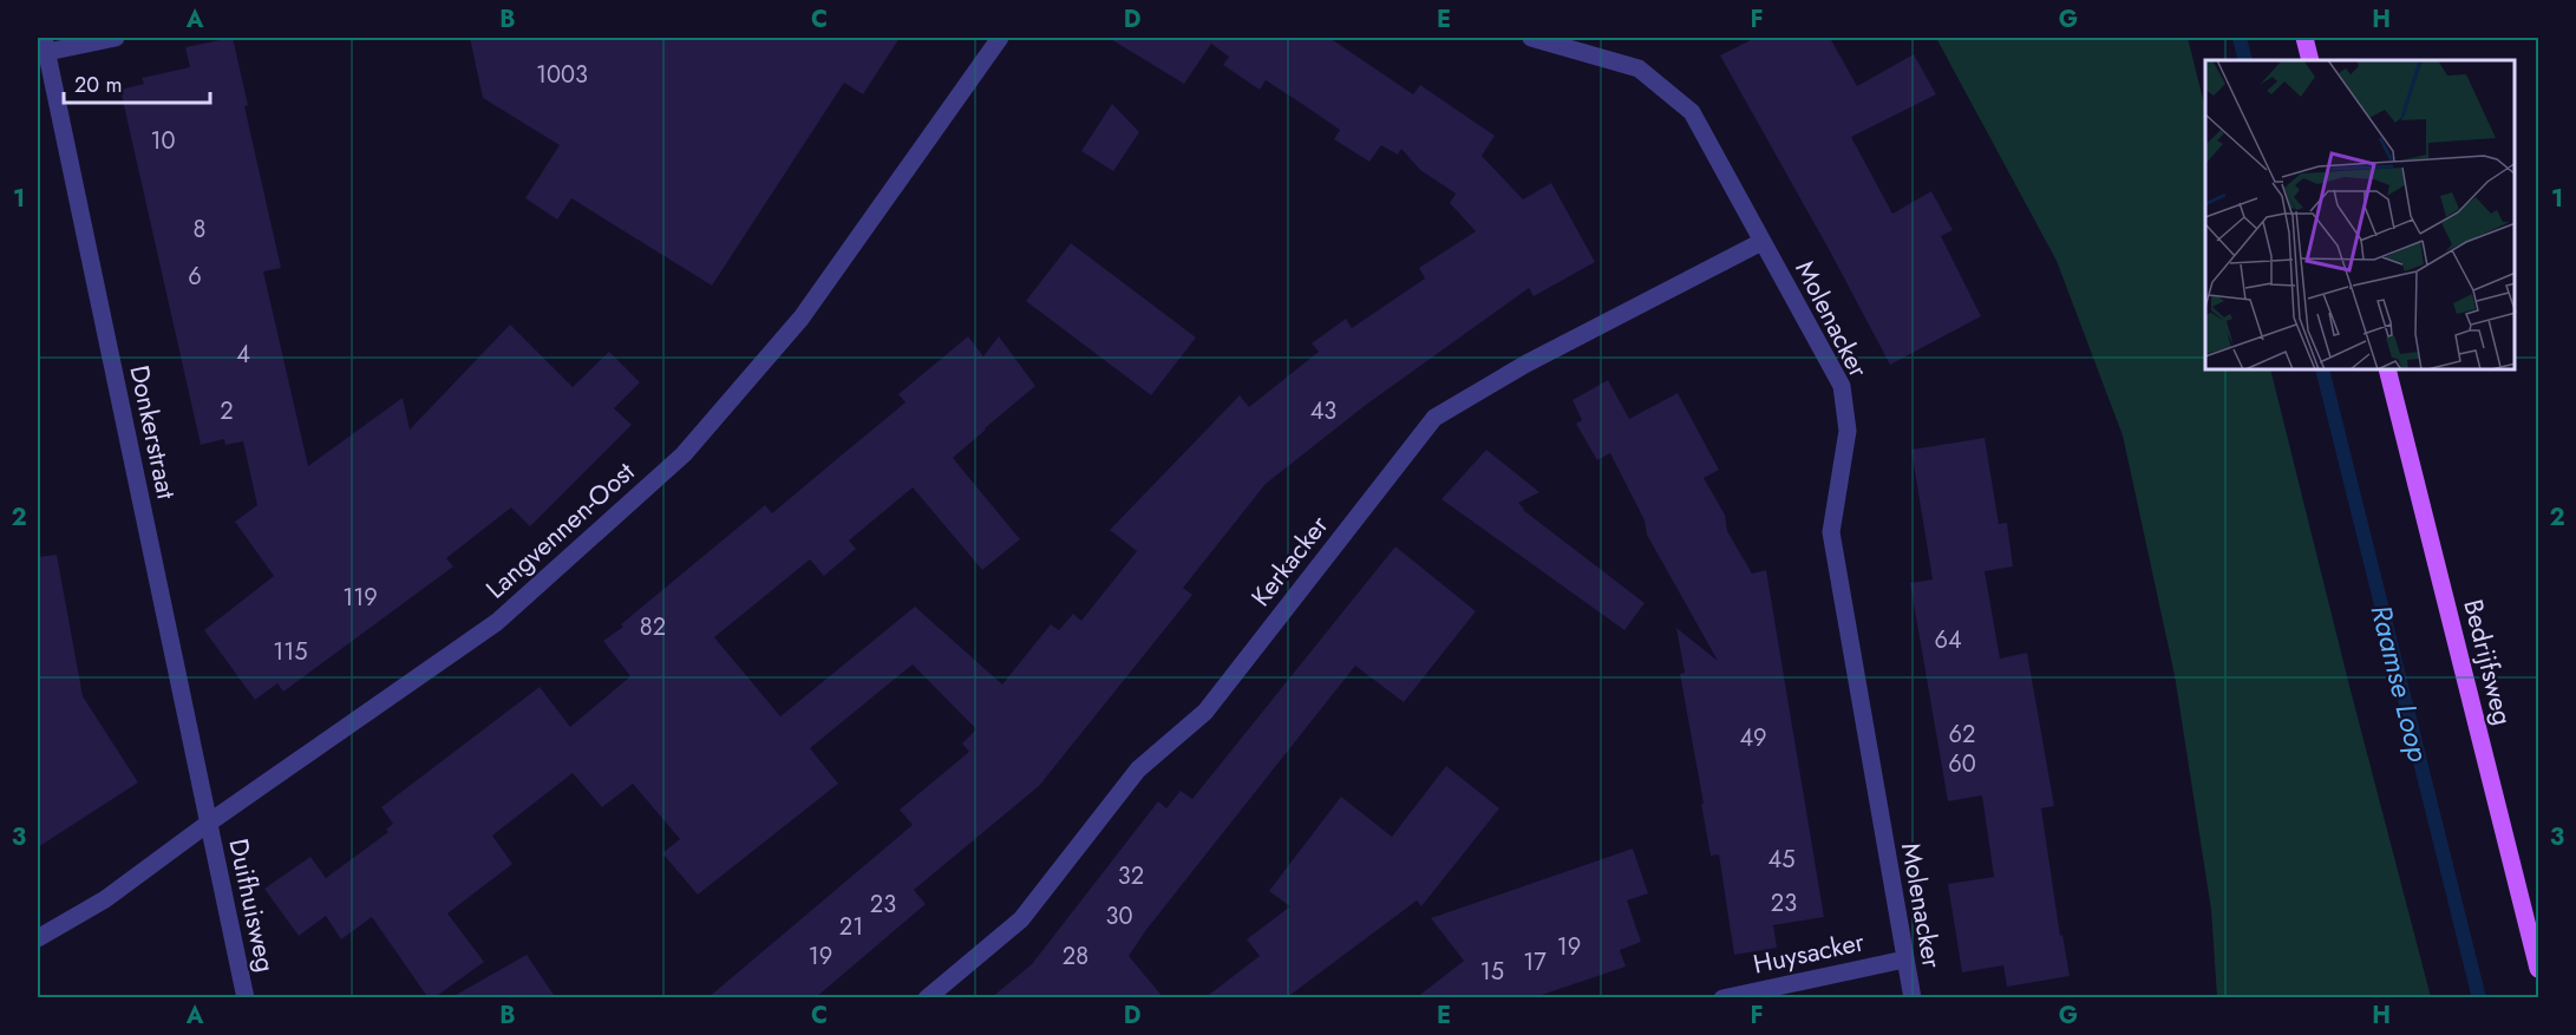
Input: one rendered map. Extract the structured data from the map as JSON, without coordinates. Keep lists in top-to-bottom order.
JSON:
{
  "streets": {
    "main road": ["Bedrijfsweg"],
    "street": [
      "Molenacker",
      "Donkerstraat",
      "Langvennen-Oost",
      "Kerkacker",
      "Duifhuisweg",
      "Huysacker"
    ]
  },
  "crossings": [
    ["Molenacker", "Kerkacker"],
    ["Molenacker", "Huysacker"],
    ["Donkerstraat", "Langvennen-Oost"],
    ["Donkerstraat", "Duifhuisweg"],
    ["Langvennen-Oost", "Duifhuisweg"]
  ],
  "water": ["Raamse Loop"],
  "house_numbers": [
    "1003",
    "10",
    "8",
    "6",
    "4",
    "2",
    "43",
    "119",
    "82",
    "64",
    "115",
    "62",
    "49",
    "60",
    "45",
    "32",
    "23",
    "23",
    "30",
    "21",
    "19",
    "19",
    "28",
    "17",
    "15"
  ],
  "scale_bar": "20 m",
  "grid": {
    "columns": [
      "A",
      "B",
      "C",
      "D",
      "E",
      "F",
      "G",
      "H"
    ],
    "rows": ["1", "2", "3"]
  }
}
